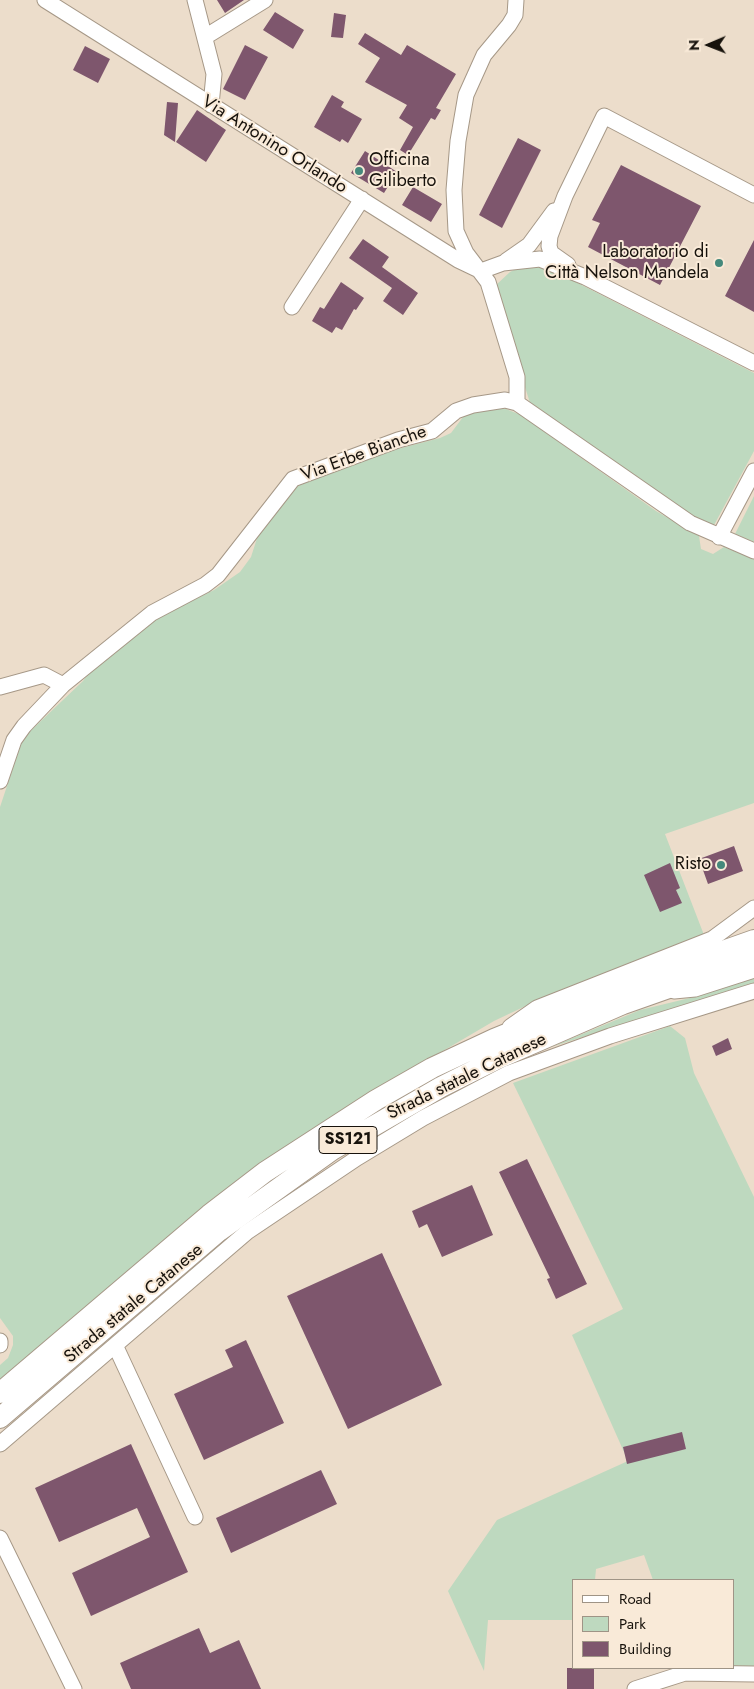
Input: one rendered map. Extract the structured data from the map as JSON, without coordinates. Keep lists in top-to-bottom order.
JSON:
{
  "streets": {
    "main road": ["Strada statale Catanese", "SS121"],
    "street": ["Via Antonino Orlando", "Via Erbe Bianche"]
  },
  "places": ["Officina Giliberto", "Laboratorio di Città Nelson Mandela", "Risto"],
  "legend": ["Road", "Park", "Building"],
  "north": "left"
}
